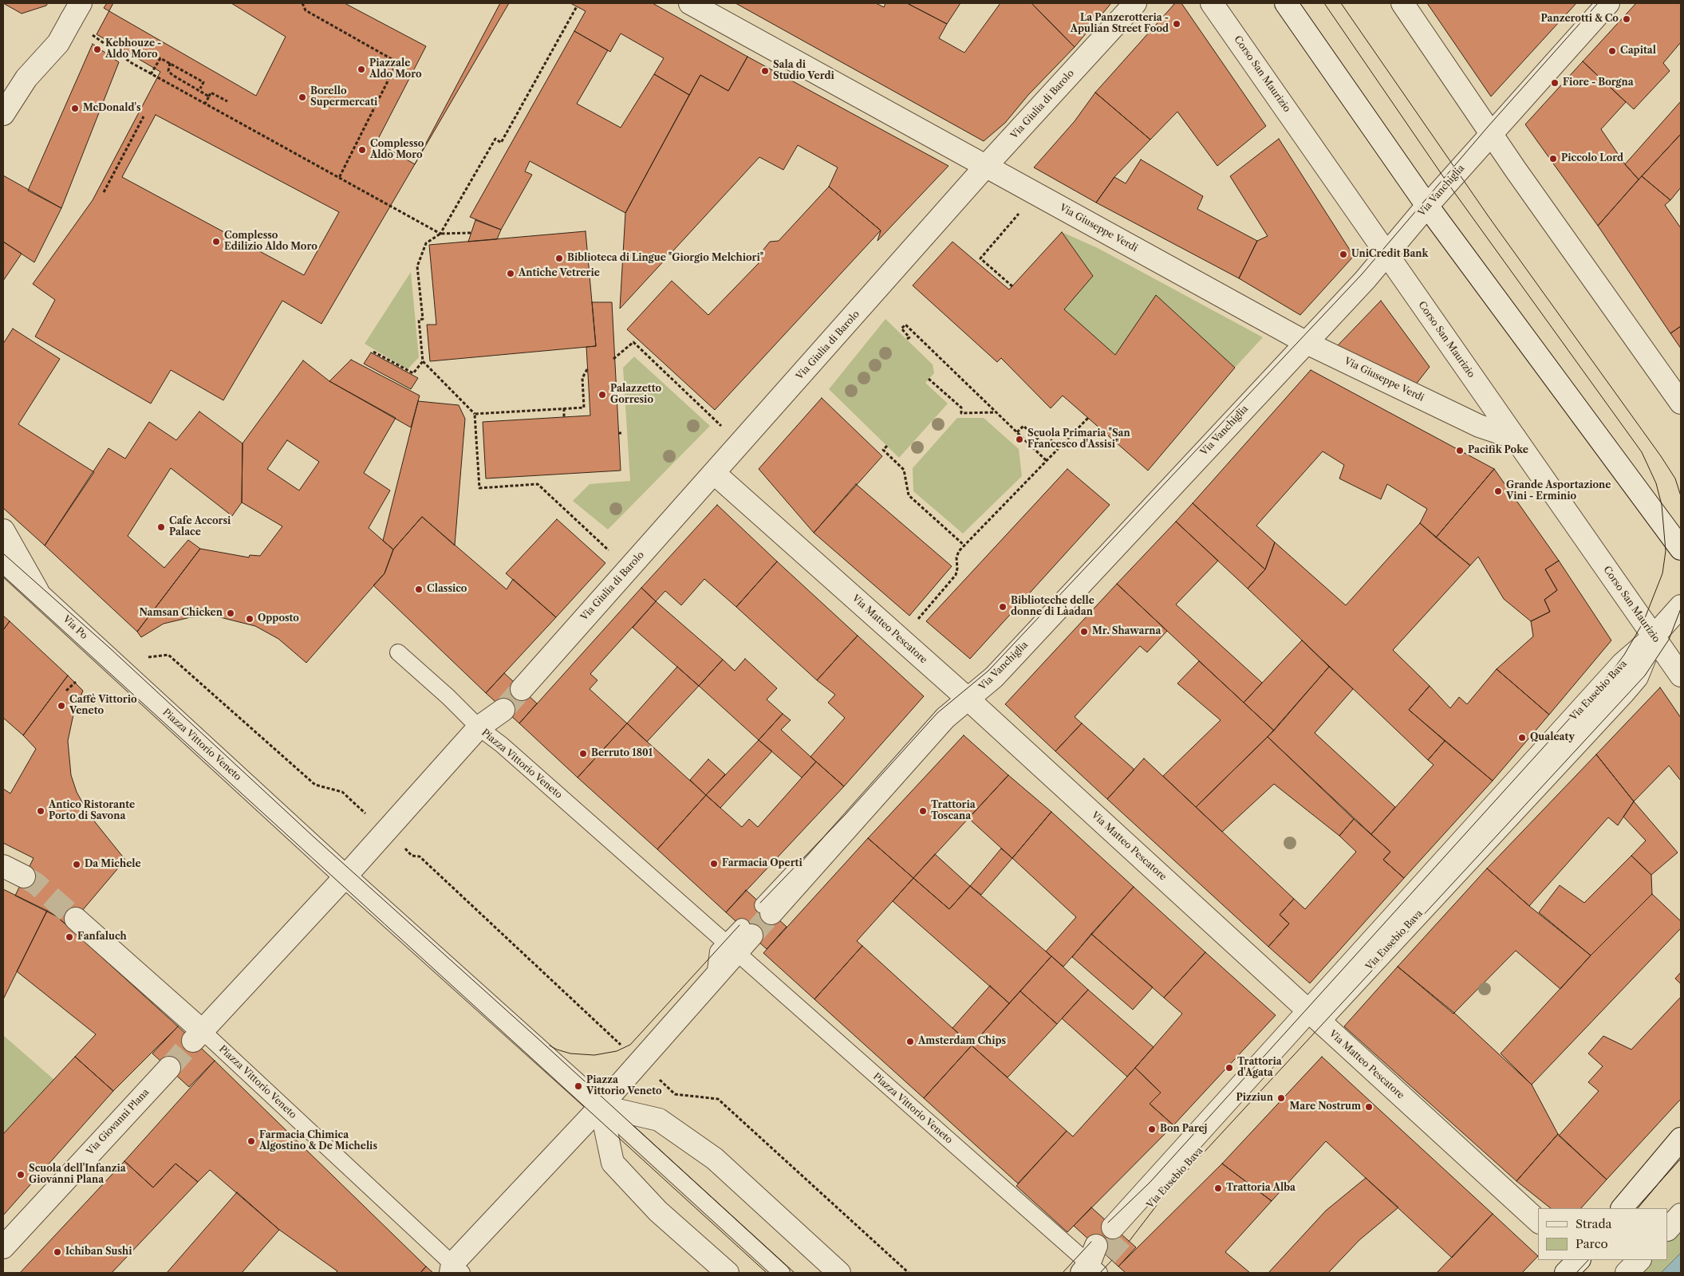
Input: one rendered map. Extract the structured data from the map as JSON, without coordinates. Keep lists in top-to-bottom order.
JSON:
{
  "streets": {
    "street": [
      "Corso San Maurizio",
      "Via Giulia di Barolo",
      "Via Vanchiglia",
      "Via Giuseppe Verdi",
      "Via Po",
      "Via Matteo Pescatore",
      "Via Eusebio Bava",
      "Piazza Vittorio Veneto",
      "Via Giovanni Plana"
    ]
  },
  "crossings": [
    ["Corso San Maurizio", "Via Vanchiglia"],
    ["Corso San Maurizio", "Via Giuseppe Verdi"],
    ["Corso San Maurizio", "Via Eusebio Bava"],
    ["Via Giulia di Barolo", "Via Giuseppe Verdi"],
    ["Via Giulia di Barolo", "Via Matteo Pescatore"],
    ["Via Vanchiglia", "Via Giuseppe Verdi"],
    ["Via Vanchiglia", "Via Matteo Pescatore"],
    ["Via Po", "Piazza Vittorio Veneto"],
    ["Via Matteo Pescatore", "Via Eusebio Bava"]
  ],
  "places": [
    "Panzerotti & Co",
    "La Panzerotteria - Apulian Street Food",
    "Kebhouze - Aldo Moro",
    "Capital",
    "Piazzale Aldo Moro",
    "Sala di Studio Verdi",
    "Fiore - Borgna",
    "Borello Supermercati",
    "McDonald's",
    "Complesso Aldo Moro",
    "Piccolo Lord",
    "Complesso Edilizio Aldo Moro",
    "UniCredit Bank",
    "Biblioteca di Lingue \"Giorgio Melchiori\"",
    "Antiche Vetrerie",
    "Palazzetto Gorresio",
    "Scuola Primaria \"San Francesco d'Assisi\"",
    "Pacifik Poke",
    "Grande Asportazione Vini - Erminio",
    "Cafe Accorsi Palace",
    "Classico",
    "Biblioteche delle donne di Làadan",
    "Namsan Chicken",
    "Opposto",
    "Mr. Shawarna",
    "Caffè Vittorio Veneto",
    "Qualeaty",
    "Berruto 1801",
    "Antico Ristorante Porto di Savona",
    "Trattoria Toscana",
    "Farmacia Operti",
    "Da Michele",
    "Fanfaluch",
    "Amsterdam Chips",
    "Trattoria d'Agata",
    "Piazza Vittorio Veneto",
    "Pizziun",
    "Mare Nostrum",
    "Bon Parej",
    "Farmacia Chimica Algostino & De Michelis",
    "Scuola dell'Infanzia Giovanni Plana",
    "Trattoria Alba",
    "Ichiban Sushi"
  ],
  "legend": ["Strada", "Parco"]
}
